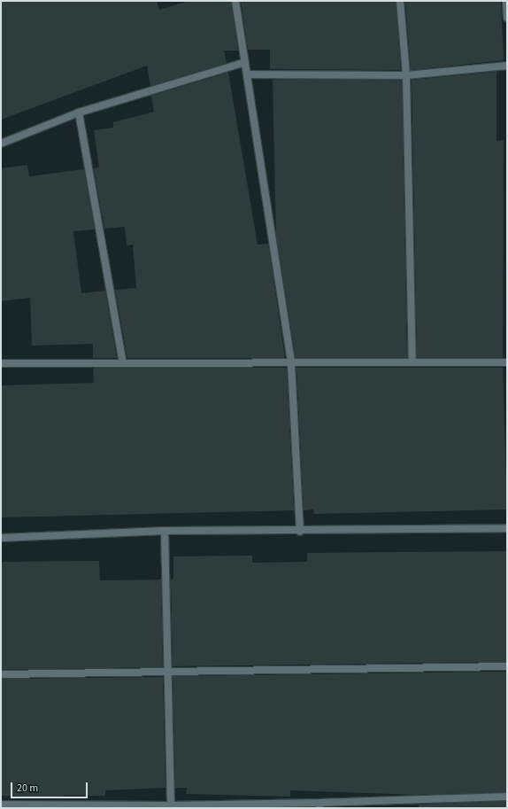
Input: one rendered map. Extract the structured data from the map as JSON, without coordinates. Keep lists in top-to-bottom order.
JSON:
{
  "scale_bar": "20 m"
}
